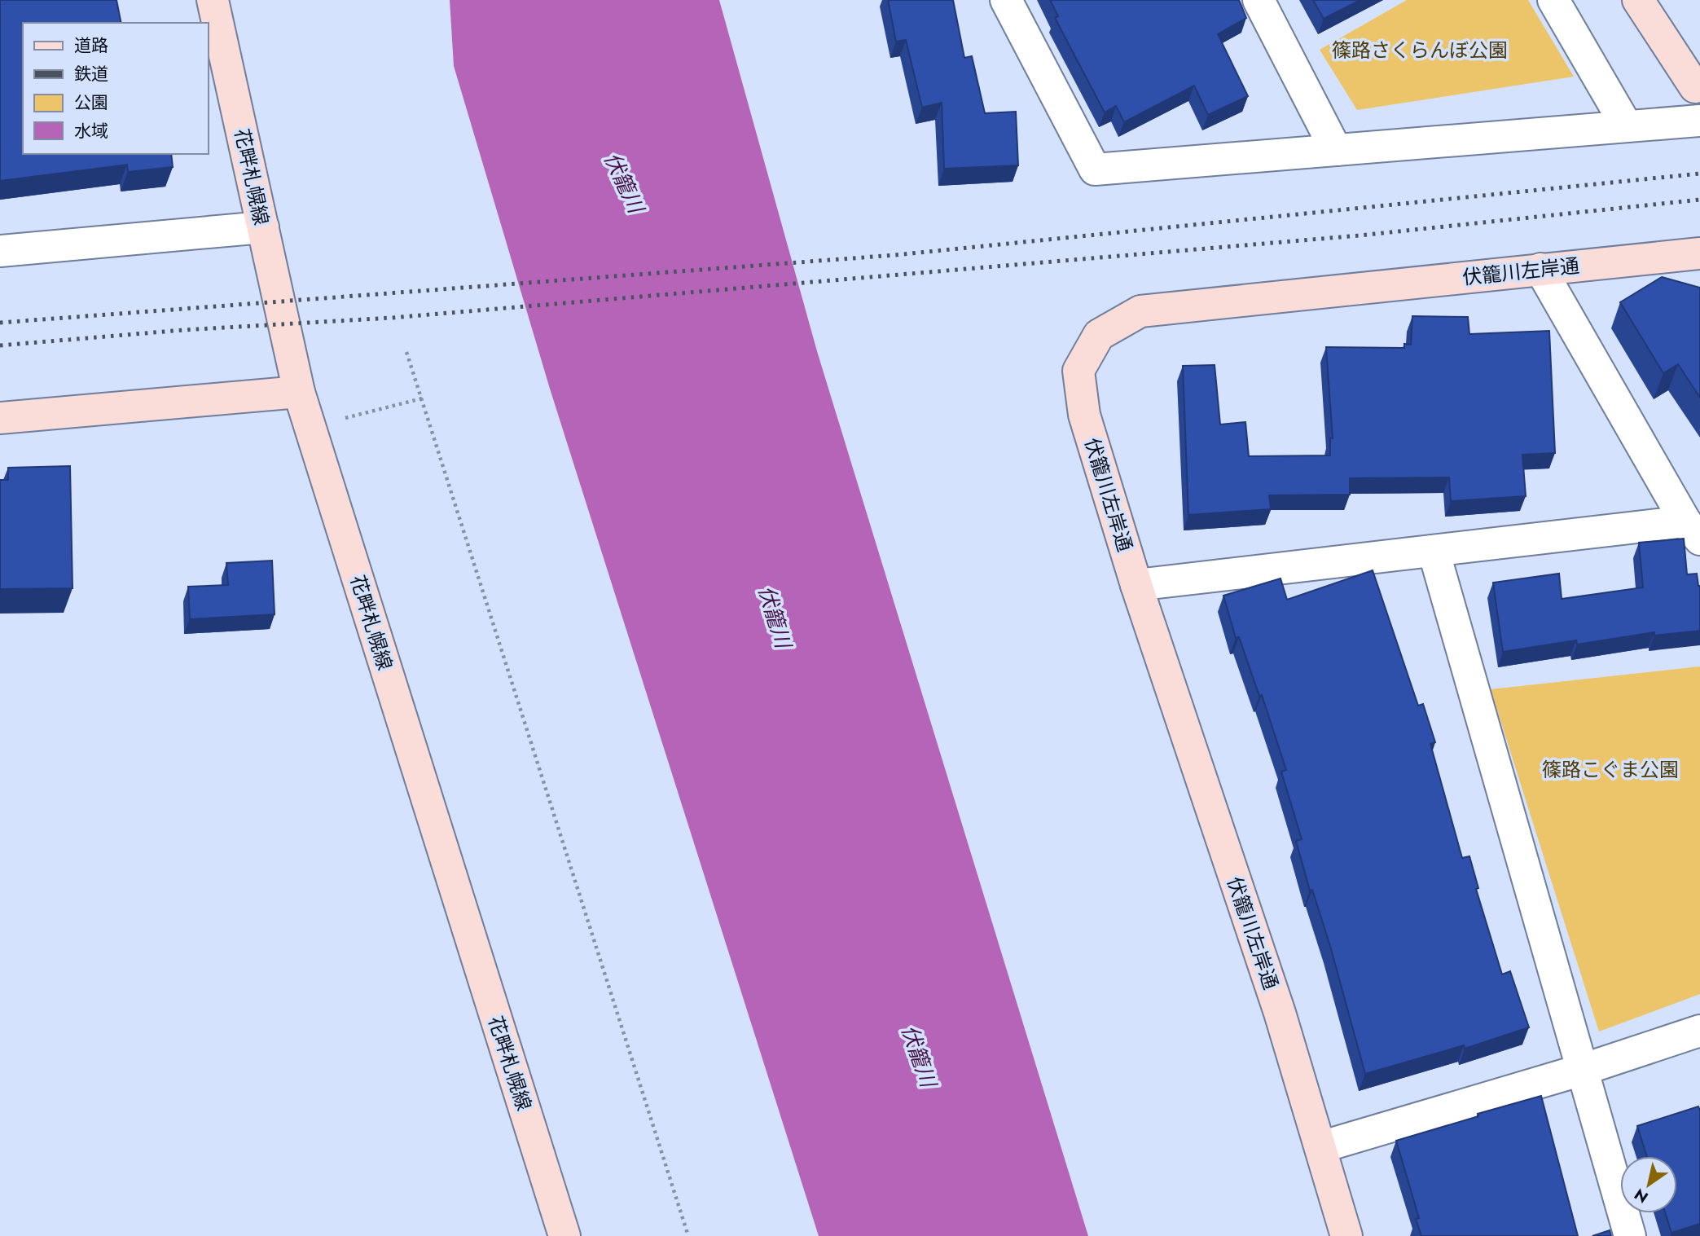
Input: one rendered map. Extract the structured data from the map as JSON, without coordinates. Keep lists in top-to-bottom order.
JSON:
{
  "streets": {
    "street": ["花畔札幌線", "伏籠川左岸通"]
  },
  "water": ["伏籠川"],
  "parks": ["篠路さくらんぼ公園", "篠路こぐま公園"],
  "legend": [
    "道路",
    "鉄道",
    "公園",
    "水域"
  ],
  "north": "bottom left"
}
